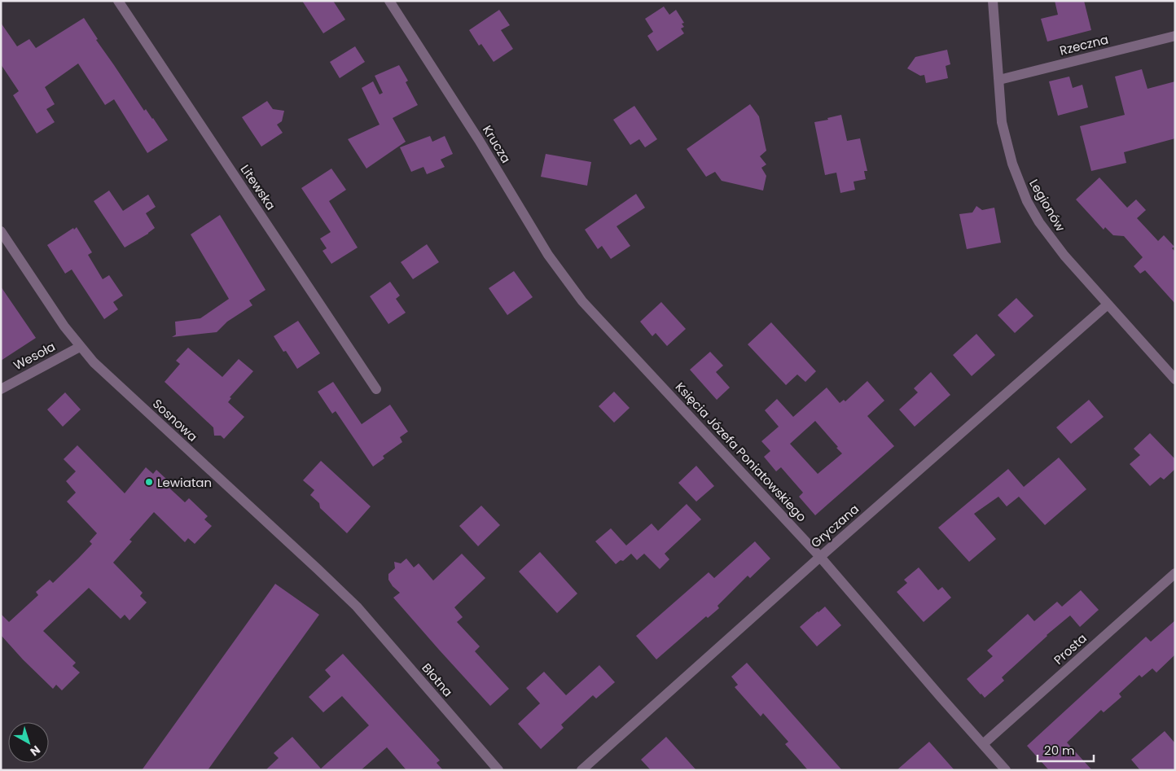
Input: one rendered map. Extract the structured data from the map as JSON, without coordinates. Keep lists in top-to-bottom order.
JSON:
{
  "streets": {
    "street": [
      "Rzeczna",
      "Krucza",
      "Litewska",
      "Legionów",
      "Wesoła",
      "Sosnowa",
      "Księcia Józefa Poniatowskiego",
      "Gryczana",
      "Prosta",
      "Błotna"
    ]
  },
  "crossings": [
    ["Rzeczna", "Legionów"],
    ["Krucza", "Księcia Józefa Poniatowskiego"],
    ["Legionów", "Gryczana"],
    ["Wesoła", "Sosnowa"],
    ["Sosnowa", "Błotna"],
    ["Księcia Józefa Poniatowskiego", "Gryczana"],
    ["Księcia Józefa Poniatowskiego", "Prosta"]
  ],
  "places": ["Lewiatan"],
  "scale_bar": "20 m",
  "north": "bottom right"
}
